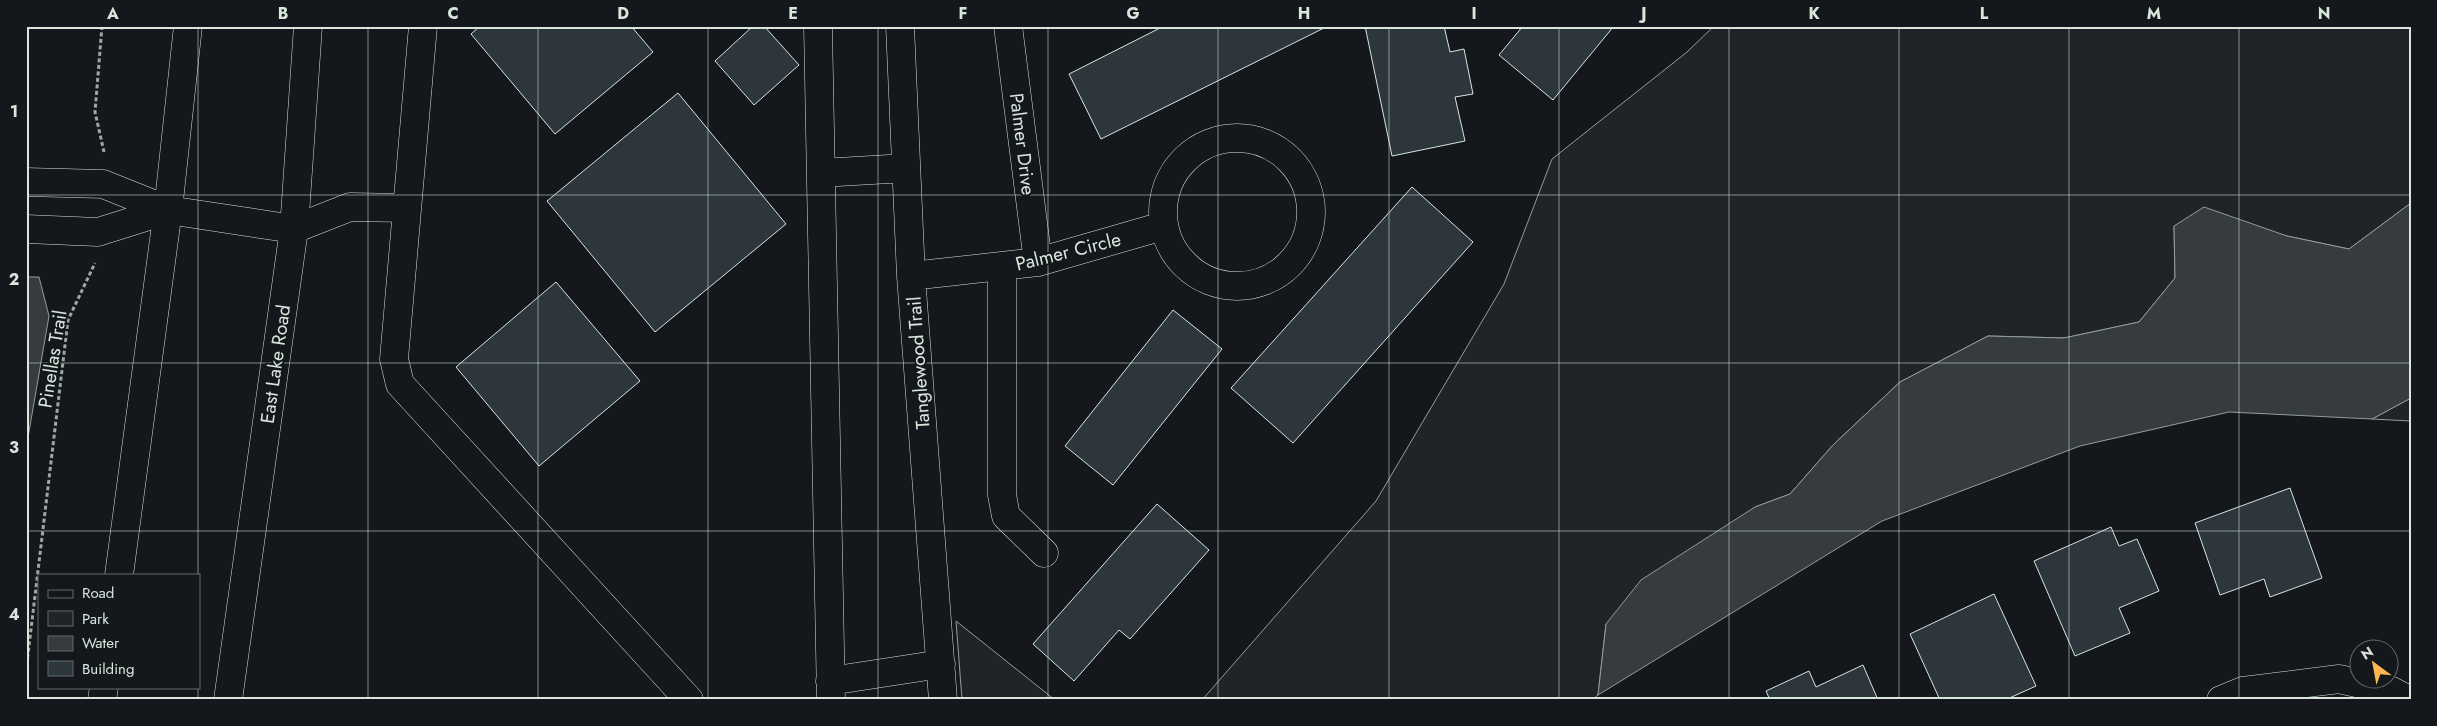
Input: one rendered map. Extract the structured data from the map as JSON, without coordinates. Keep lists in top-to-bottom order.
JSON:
{
  "streets": {
    "street": [
      "Palmer Drive",
      "Palmer Circle",
      "Tanglewood Trail",
      "East Lake Road"
    ],
    "path": ["Pinellas Trail"]
  },
  "crossings": [
    ["Palmer Drive", "Palmer Circle"],
    ["Palmer Circle", "Tanglewood Trail"]
  ],
  "legend": [
    "Road",
    "Park",
    "Water",
    "Building"
  ],
  "north": "top left",
  "grid": {
    "columns": [
      "A",
      "B",
      "C",
      "D",
      "E",
      "F",
      "G",
      "H",
      "I",
      "J",
      "K",
      "L",
      "M",
      "N"
    ],
    "rows": [
      "1",
      "2",
      "3",
      "4"
    ]
  }
}
